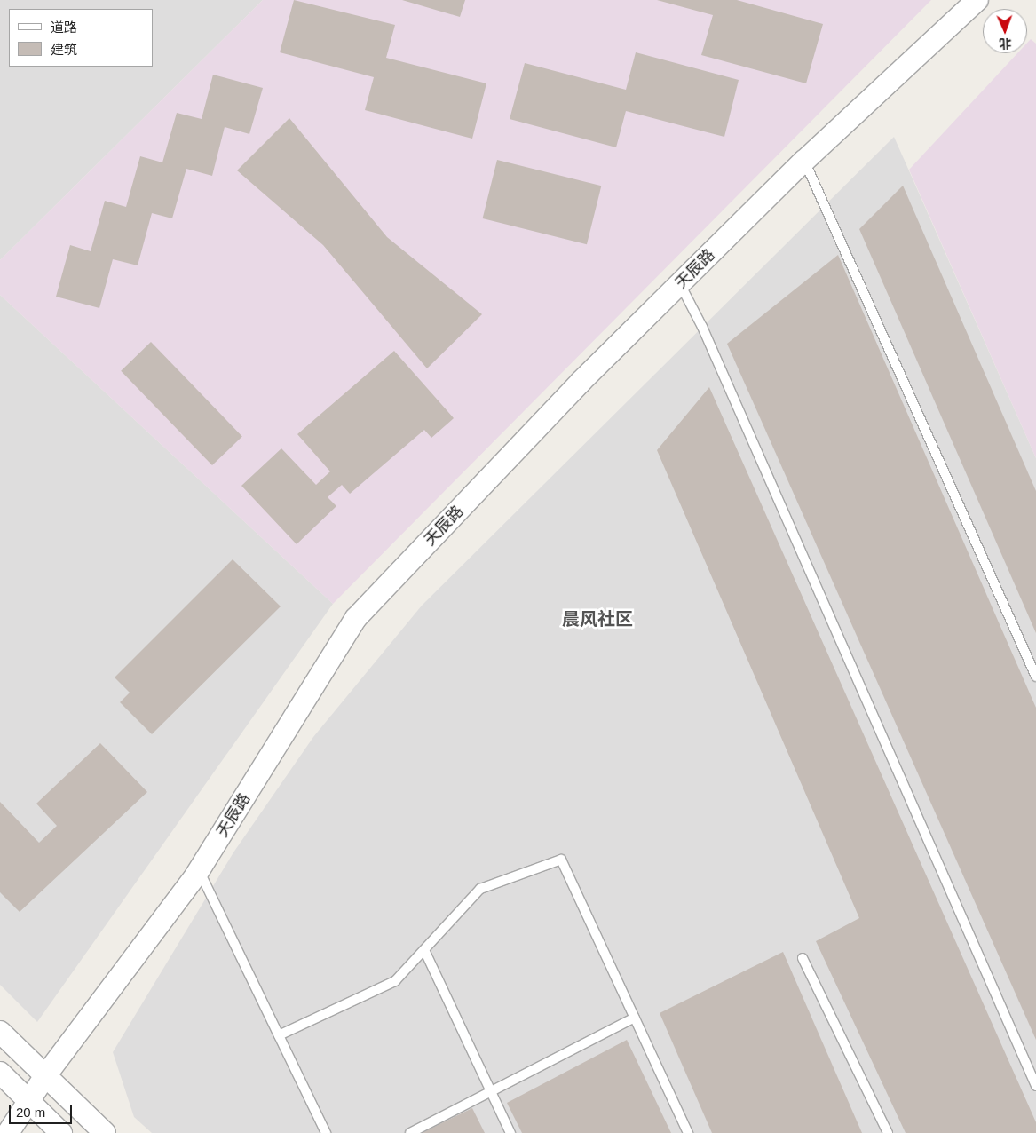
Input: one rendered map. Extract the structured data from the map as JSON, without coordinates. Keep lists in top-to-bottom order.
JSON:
{
  "streets": {
    "street": ["天辰路"]
  },
  "districts": ["晨风社区"],
  "legend": ["道路", "建筑"],
  "scale_bar": "20 m",
  "north": "bottom"
}
